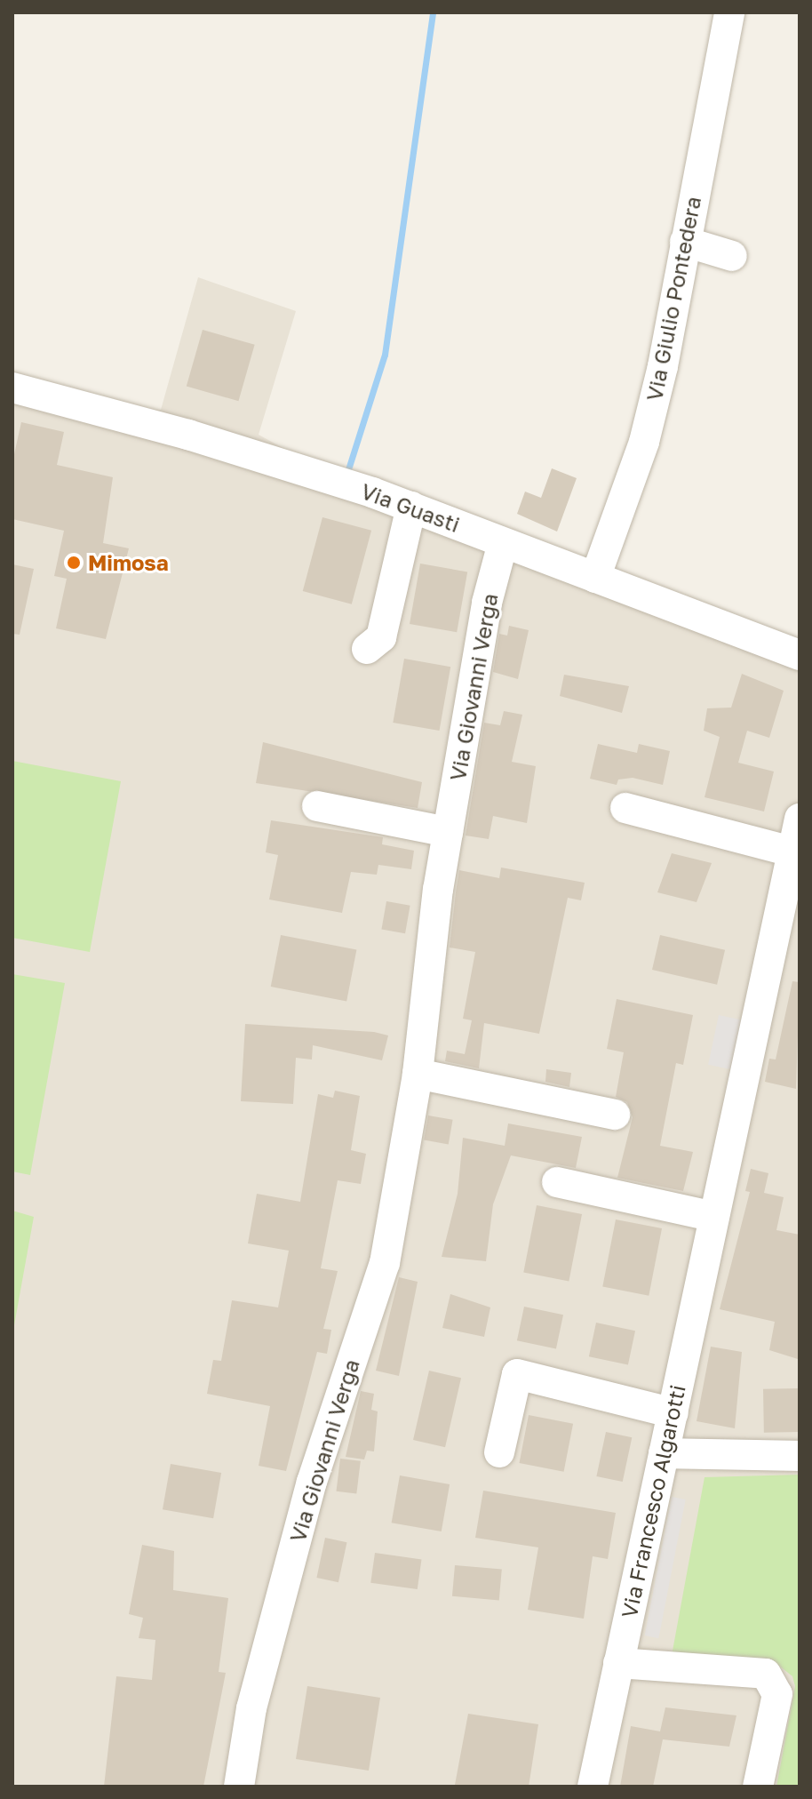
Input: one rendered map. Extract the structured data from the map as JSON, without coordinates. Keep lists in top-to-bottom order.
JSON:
{
  "streets": {
    "street": [
      "Via Giulio Pontedera",
      "Via Guasti",
      "Via Giovanni Verga",
      "Via Francesco Algarotti"
    ]
  },
  "crossings": [
    ["Via Giulio Pontedera", "Via Guasti"],
    ["Via Guasti", "Via Giovanni Verga"]
  ],
  "places": ["Mimosa"]
}
